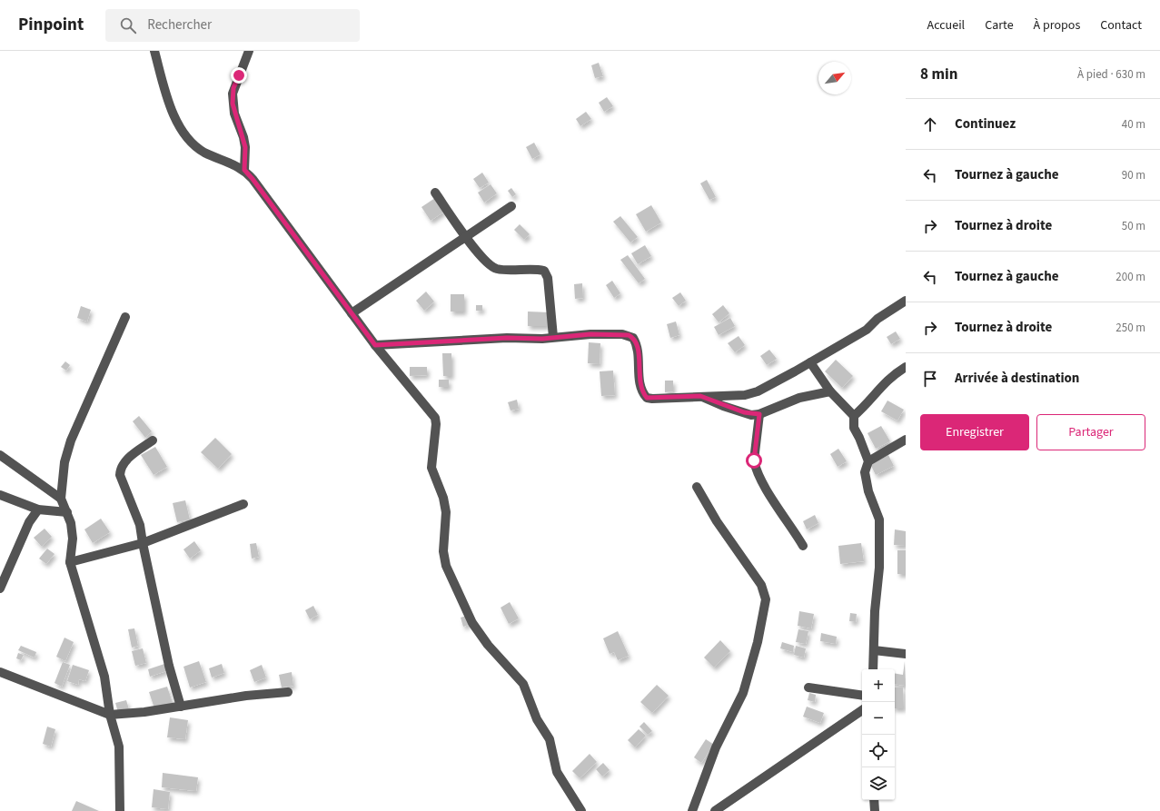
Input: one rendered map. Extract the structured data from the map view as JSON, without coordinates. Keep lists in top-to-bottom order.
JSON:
{
  "north": "top right",
  "page": {
    "header": "Pinpoint",
    "search": "Rechercher",
    "nav": [
      "Accueil",
      "Carte",
      "À propos",
      "Contact"
    ],
    "heading": ["8 min", "À pied · 630 m"],
    "list": [
      ["Continuez", "40 m"],
      ["Tournez à gauche", "90 m"],
      ["Tournez à droite", "50 m"],
      ["Tournez à gauche", "200 m"],
      ["Tournez à droite", "250 m"],
      "Arrivée à destination"
    ],
    "buttons": ["Enregistrer", "Partager"],
    "map_buttons": ["+", "−"]
  }
}
